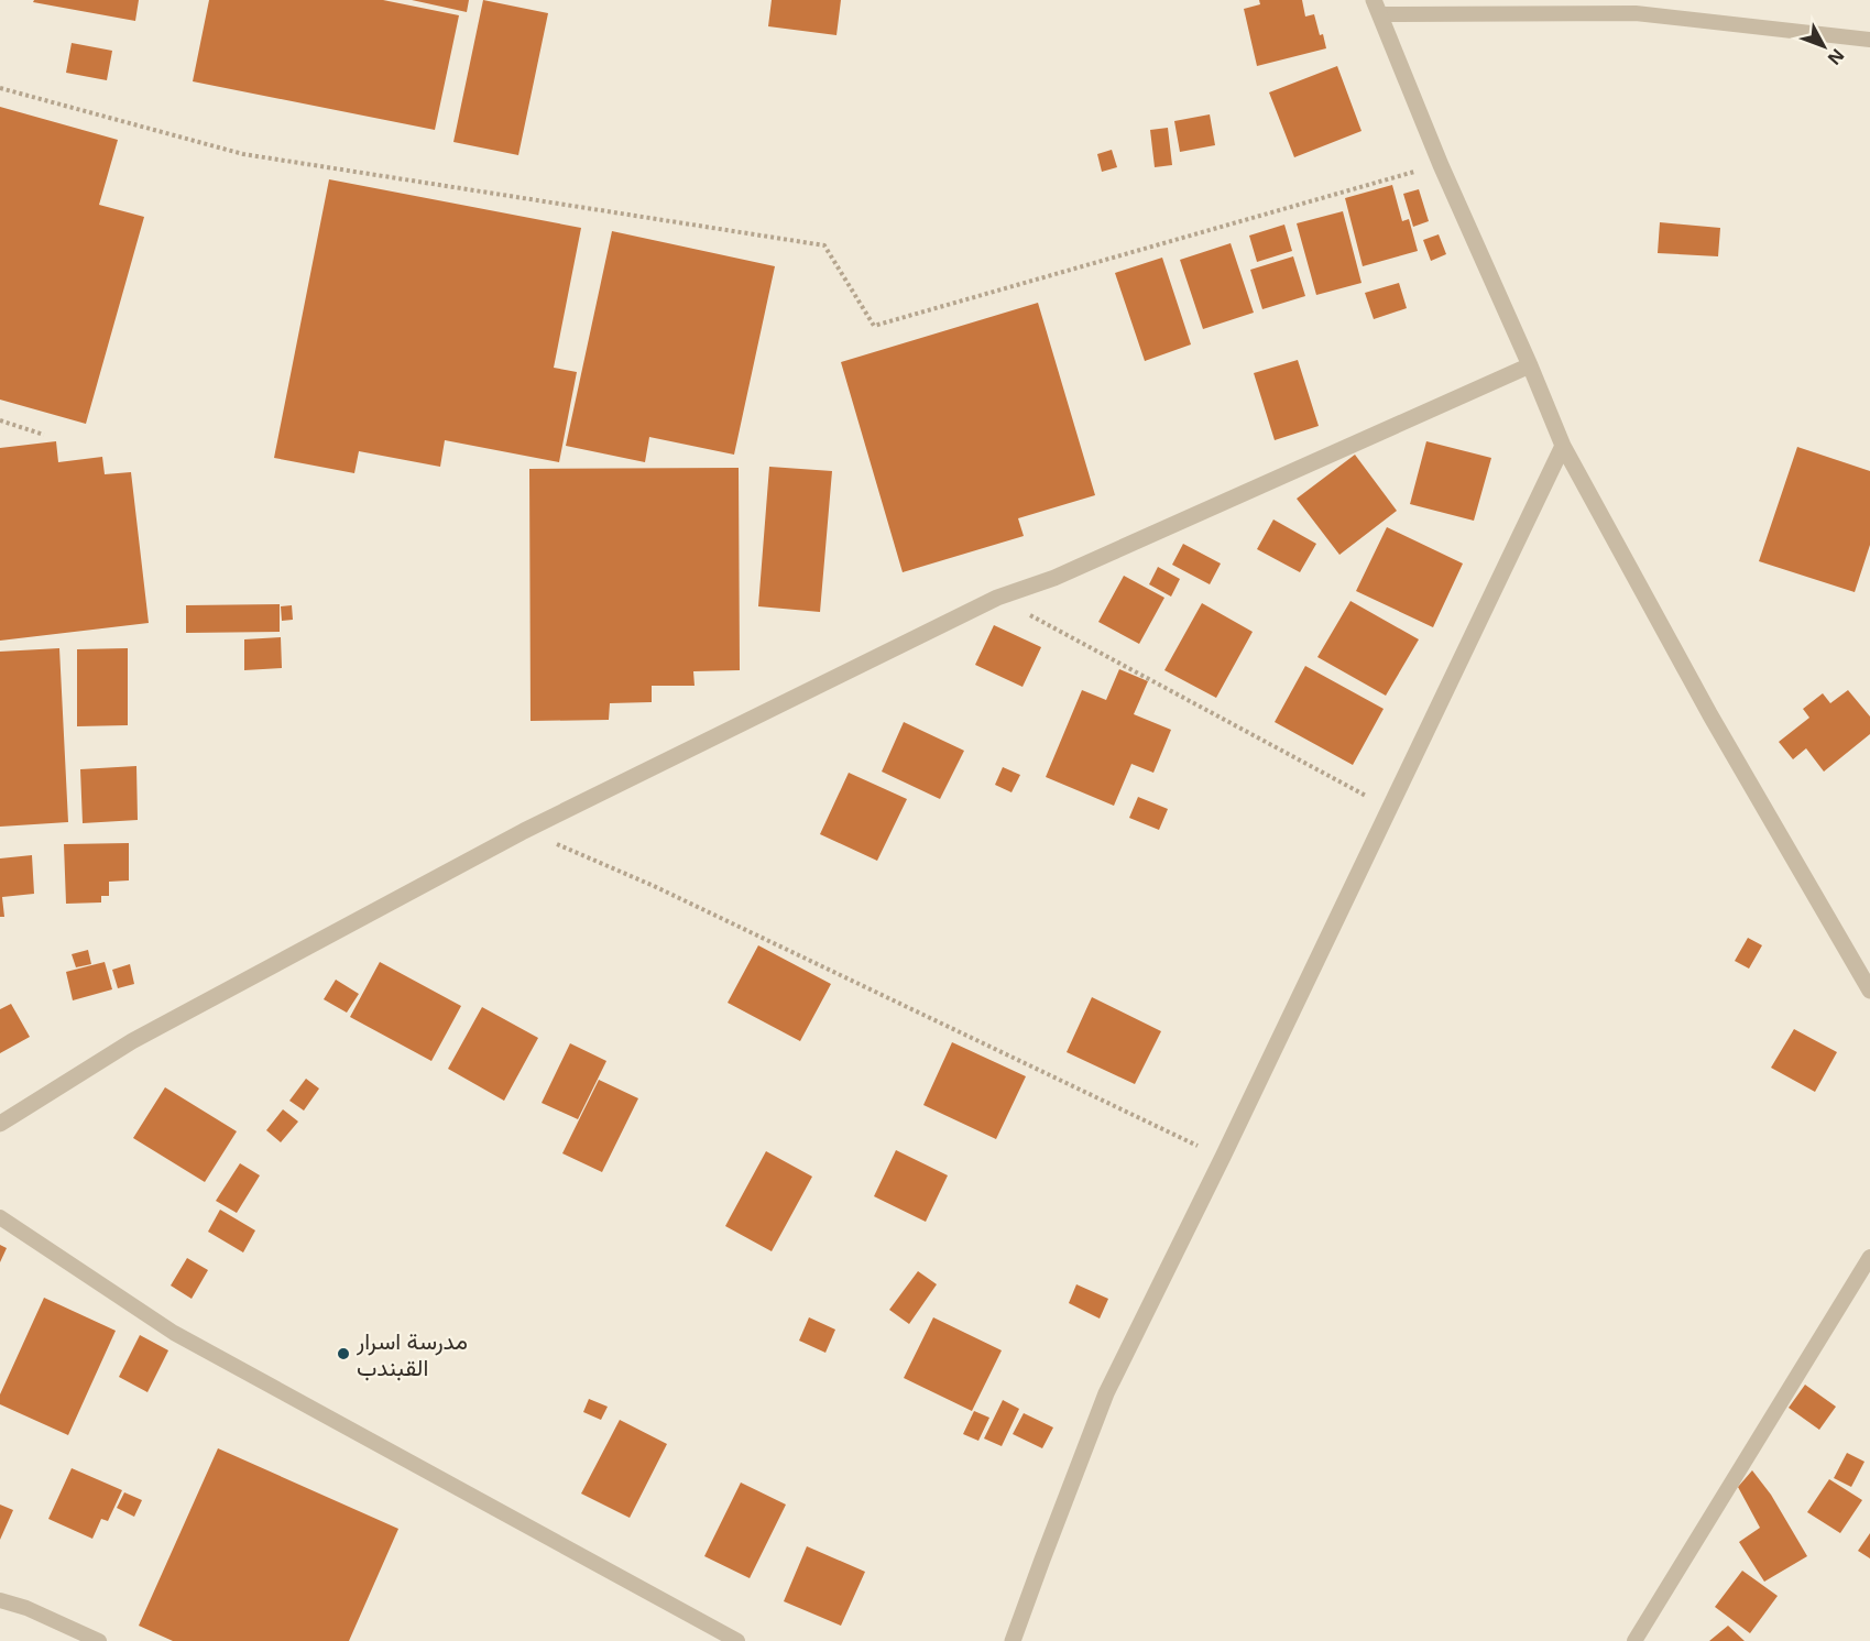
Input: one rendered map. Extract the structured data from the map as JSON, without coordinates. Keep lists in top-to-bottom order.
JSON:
{
  "places": ["مدرسة اسرار القبندب"],
  "north": "bottom right"
}
